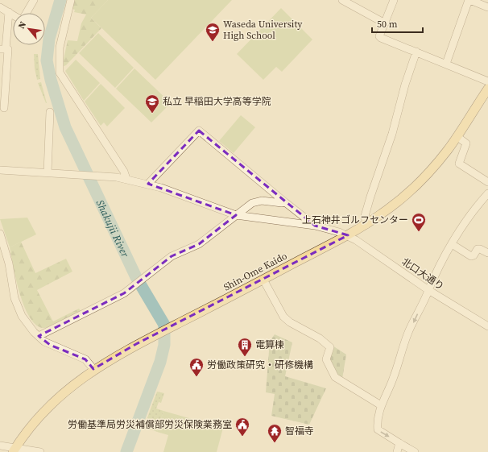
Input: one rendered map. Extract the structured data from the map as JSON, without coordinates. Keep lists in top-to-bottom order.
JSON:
{
  "streets": {
    "main road": ["Shin-Ome Kaido"],
    "street": ["北口大通り"]
  },
  "crossings": [
    ["Shin-Ome Kaido", "北口大通り"]
  ],
  "water": ["Shakujii River"],
  "places": {
    "school or university": ["Waseda University High School", "私立 早稲田大学高等学院"],
    "sports": ["上石神井ゴルフセンター"],
    "building": ["電算棟"],
    "public building": ["労働政策研究・研修機構", "労働基準局労災補償部労災保険業務室"],
    "temple": ["智福寺"]
  },
  "scale_bar": "50 m",
  "north": "top left"
}
